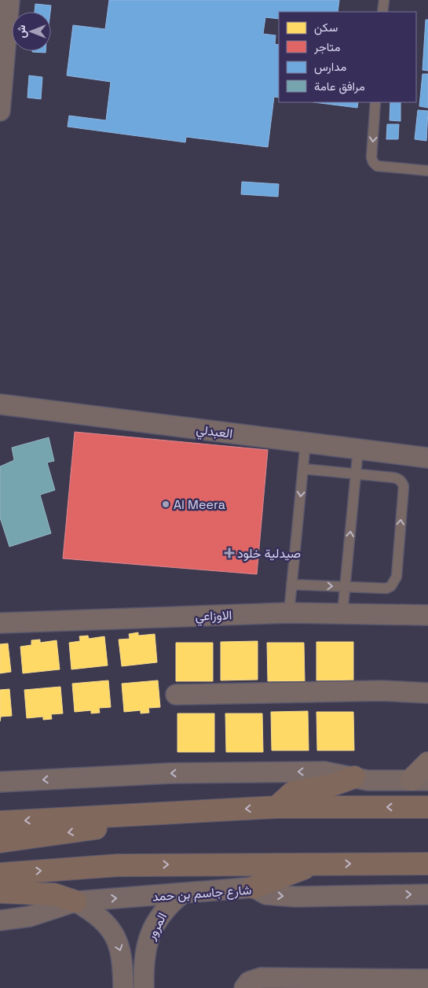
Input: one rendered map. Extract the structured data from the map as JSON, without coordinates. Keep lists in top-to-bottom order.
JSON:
{
  "streets": {
    "main road": ["شارع جاسم بن حمد"],
    "street": ["العبدلي", "الاوزاعي", "المرور"]
  },
  "crossings": [
    ["شارع جاسم بن حمد", "المرور"]
  ],
  "places": {
    "other": ["Al Meera"],
    "health": ["صيدلية خلود"]
  },
  "legend": [
    "سكن",
    "متاجر",
    "مدارس",
    "مرافق عامة"
  ],
  "north": "left"
}
